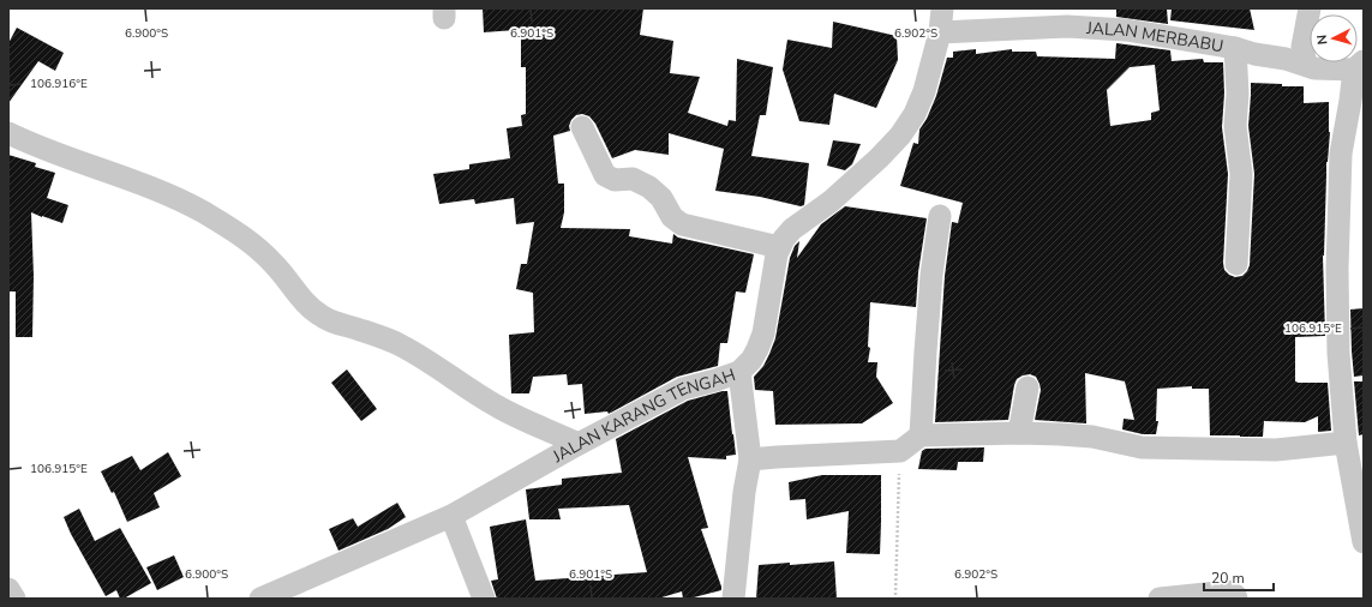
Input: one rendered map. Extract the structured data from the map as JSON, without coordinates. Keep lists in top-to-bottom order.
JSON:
{
  "streets": {
    "street": ["JALAN MERBABU", "JALAN KARANG TENGAH"]
  },
  "crossings": [
    ["JALAN MERBABU", "JALAN KARANG TENGAH"]
  ],
  "scale_bar": "20 m",
  "north": "left",
  "coordinates": [
    "6.900°S",
    "6.901°S",
    "6.902°S",
    "106.916°E",
    "106.915°E"
  ]
}
